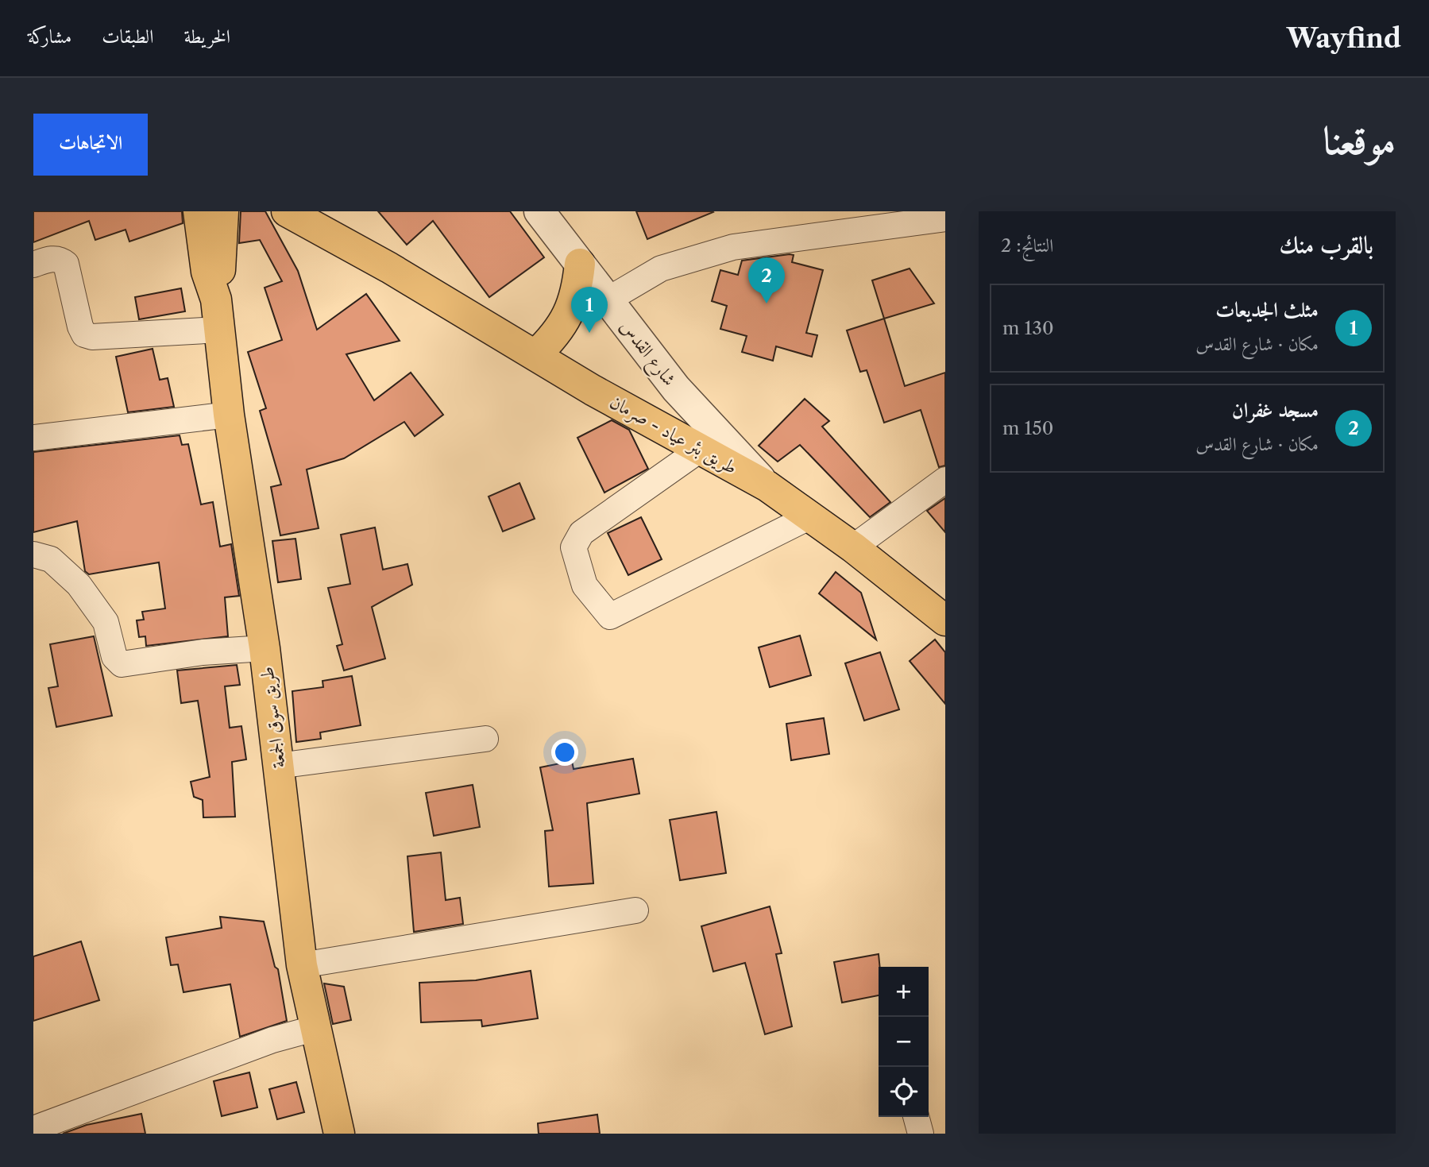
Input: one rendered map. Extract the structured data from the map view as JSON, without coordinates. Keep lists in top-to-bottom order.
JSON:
{
  "streets": {
    "main road": ["طريق بئر عياد - صرمان", "طريق سوق الجمعة"],
    "street": ["شارع القدس"]
  },
  "crossings": [
    ["شارع القدس", "طريق بئر عياد - صرمان"]
  ],
  "page": {
    "header": "Wayfind",
    "nav": ["الخريطة", "الطبقات", "مشاركة"],
    "title": "موقعنا",
    "buttons": "الاتجاهات",
    "heading": ["بالقرب منك", "النتائج: 2"],
    "pins": ["2", "1"],
    "list": [
      {
        "mark": "1",
        "name": "مثلث الجديعات",
        "note": "مكان · شارع القدس",
        "value": "130 m"
      },
      {
        "mark": "2",
        "name": "مسجد غفران",
        "note": "مكان · شارع القدس",
        "value": "150 m"
      }
    ],
    "map_buttons": ["+", "−"]
  }
}
